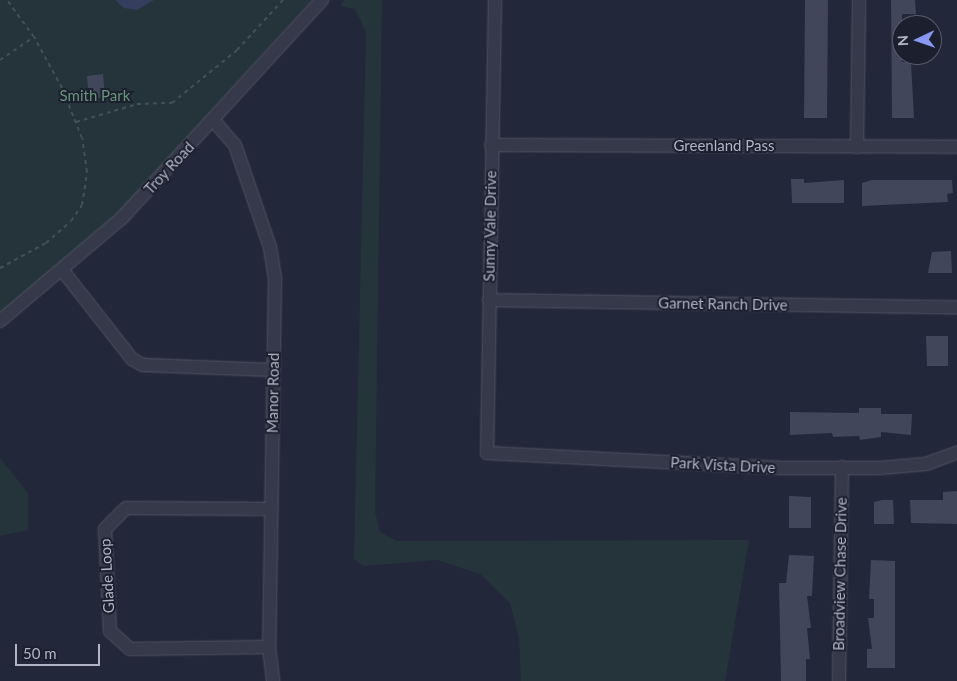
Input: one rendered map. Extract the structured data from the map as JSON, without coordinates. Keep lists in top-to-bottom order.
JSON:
{
  "streets": {
    "street": [
      "Greenland Pass",
      "Troy Road",
      "Sunny Vale Drive",
      "Garnet Ranch Drive",
      "Manor Road",
      "Park Vista Drive",
      "Broadview Chase Drive",
      "Glade Loop"
    ]
  },
  "crossings": [
    ["Greenland Pass", "Sunny Vale Drive"],
    ["Troy Road", "Manor Road"],
    ["Sunny Vale Drive", "Garnet Ranch Drive"],
    ["Sunny Vale Drive", "Park Vista Drive"],
    ["Manor Road", "Glade Loop"],
    ["Park Vista Drive", "Broadview Chase Drive"]
  ],
  "parks": ["Smith Park"],
  "scale_bar": "50 m",
  "north": "left"
}
